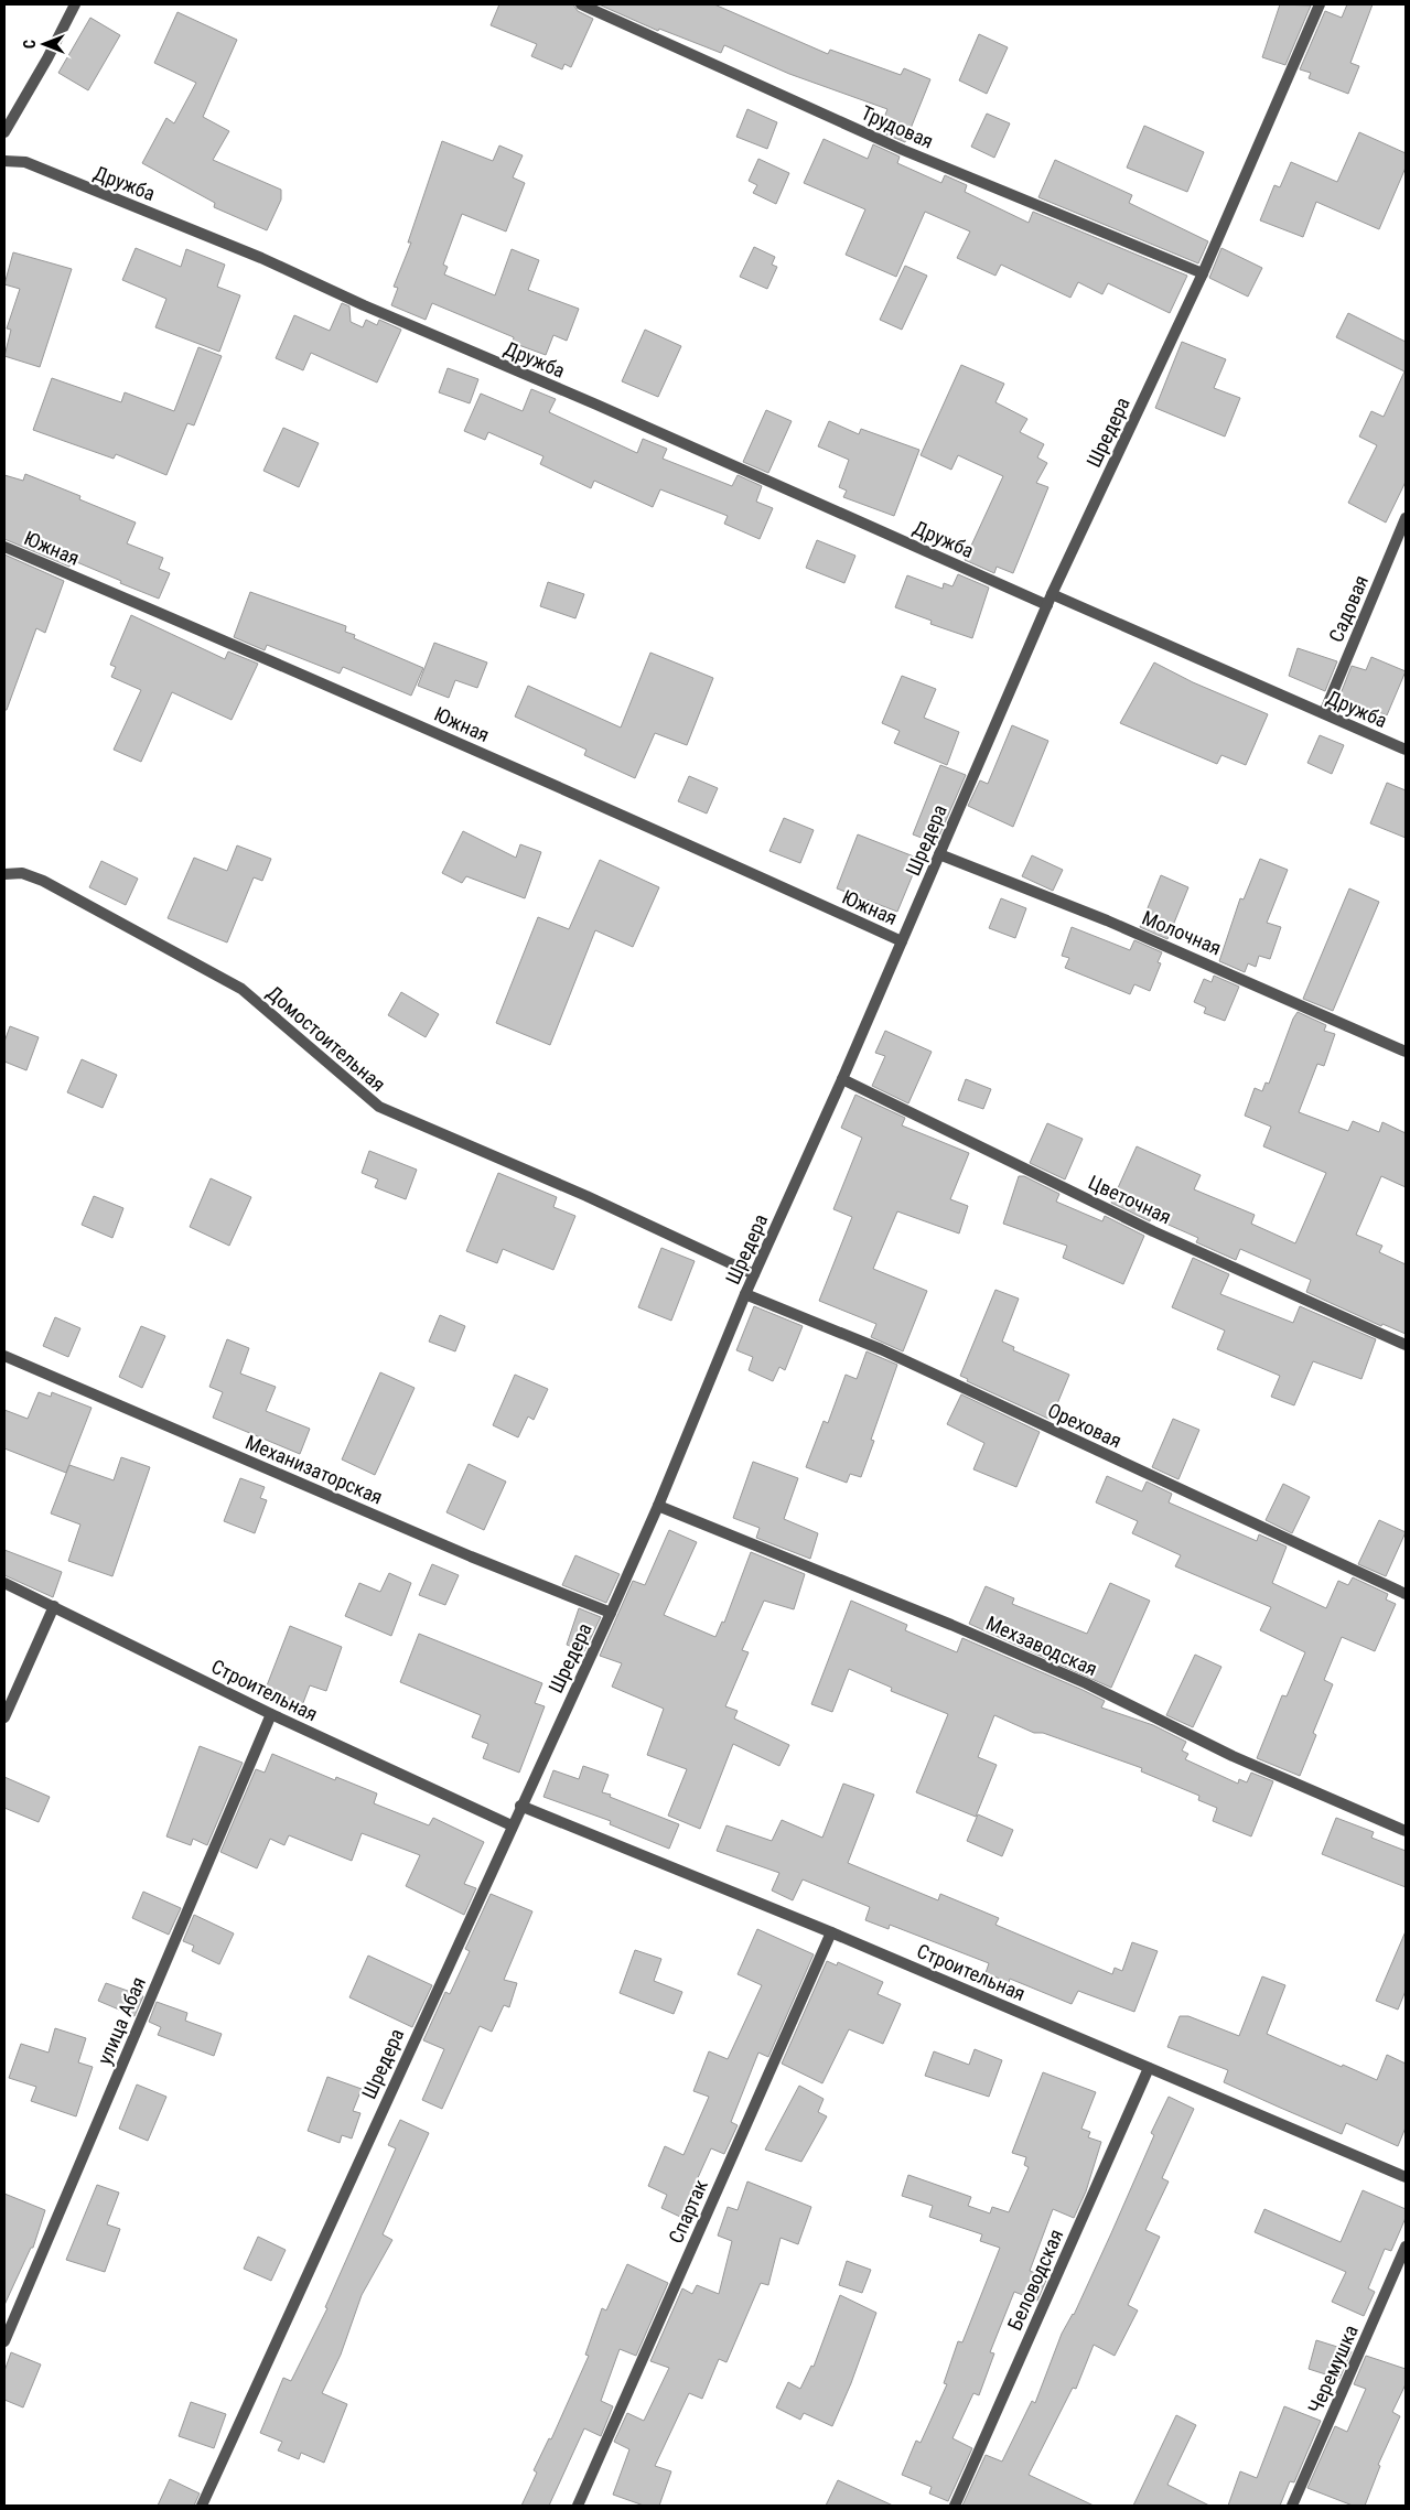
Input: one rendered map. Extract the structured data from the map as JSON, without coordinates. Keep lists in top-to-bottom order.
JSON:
{
  "streets": {
    "street": [
      "Трудовая",
      "Дружба",
      "Шредера",
      "Южная",
      "Садовая",
      "Молочная",
      "Домостоительная",
      "Цветочная",
      "Ореховая",
      "Механизаторская",
      "Мехзаводская",
      "Строительная",
      "улица Абая",
      "Спартак",
      "Беловодская",
      "Черемушка"
    ]
  },
  "crossings": [
    ["Трудовая", "Шредера"],
    ["Дружба", "Шредера"],
    ["Дружба", "Садовая"],
    ["Шредера", "Южная"],
    ["Шредера", "Молочная"],
    ["Шредера", "Домостоительная"],
    ["Шредера", "Цветочная"],
    ["Шредера", "Ореховая"],
    ["Шредера", "Механизаторская"],
    ["Шредера", "Мехзаводская"],
    ["Шредера", "Строительная"],
    ["Строительная", "улица Абая"],
    ["Строительная", "Спартак"],
    ["Строительная", "Беловодская"]
  ],
  "north": "left"
}
